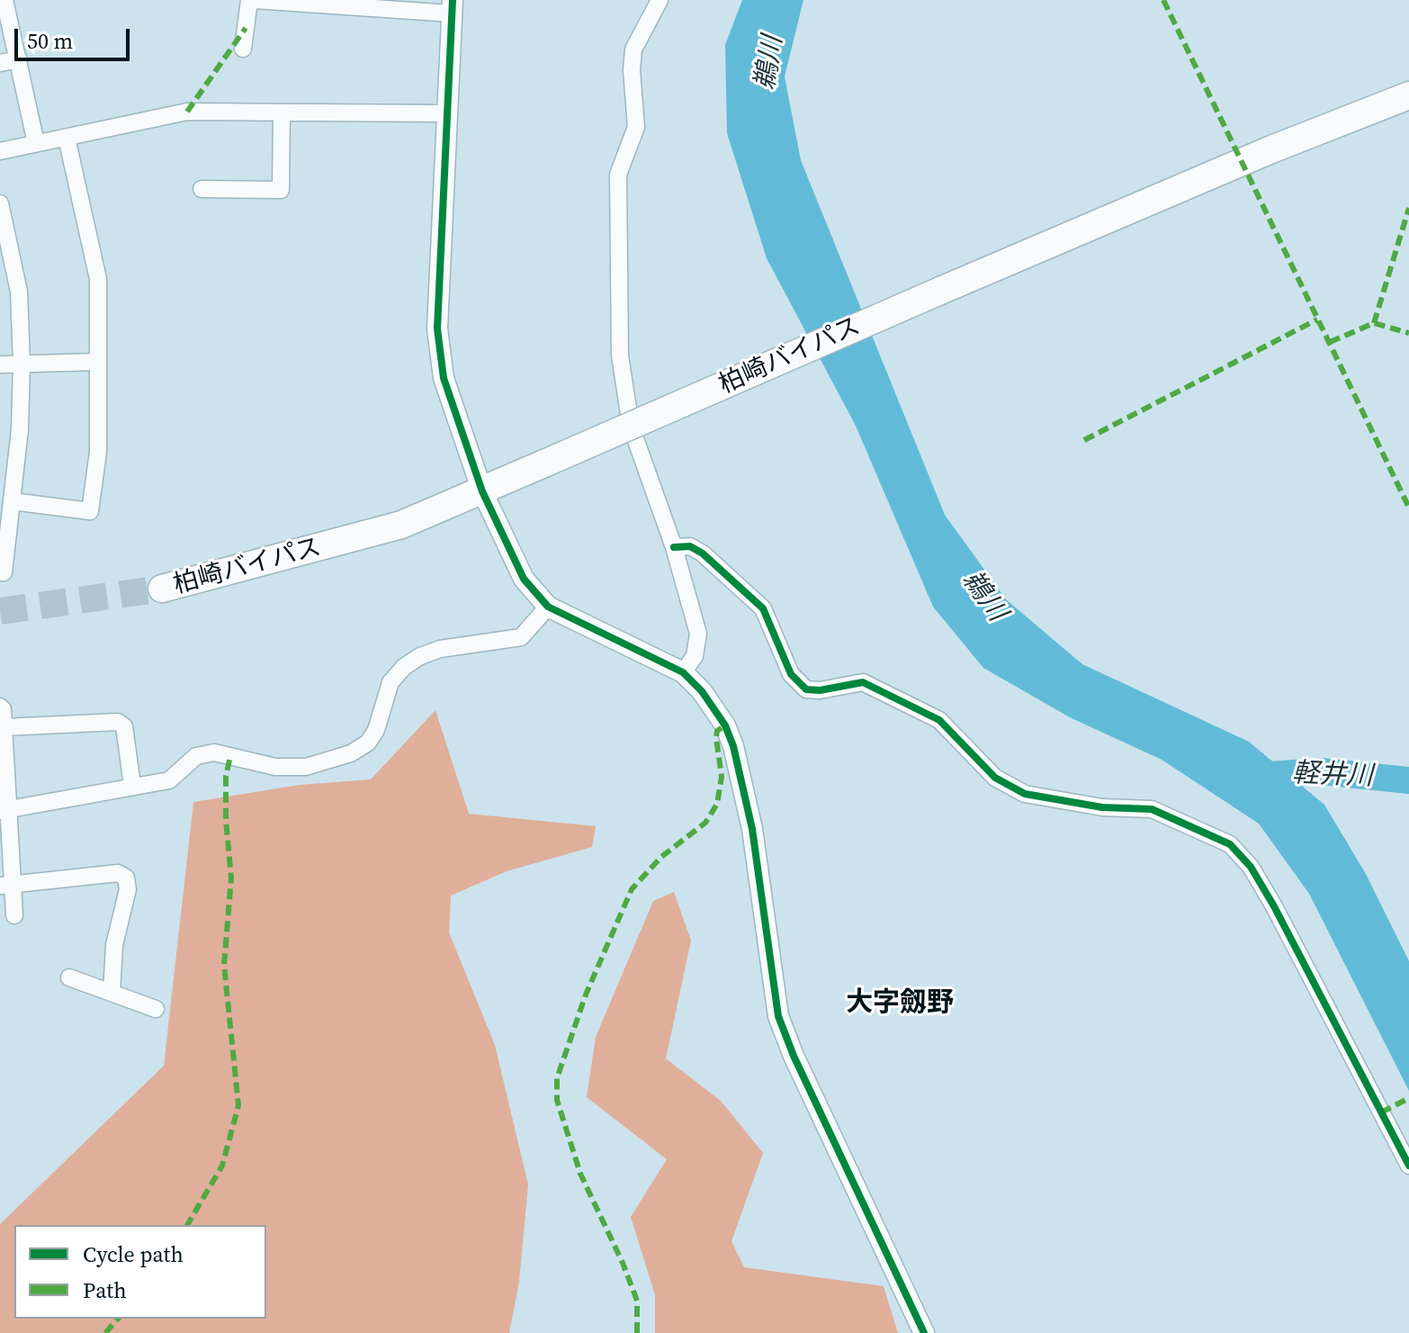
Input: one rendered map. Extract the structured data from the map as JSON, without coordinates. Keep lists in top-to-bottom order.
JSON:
{
  "streets": {
    "highway": ["柏崎バイパス"]
  },
  "districts": ["大字劔野"],
  "water": ["鵜川", "軽井川"],
  "legend": ["Cycle path", "Path"],
  "scale_bar": "50 m"
}
